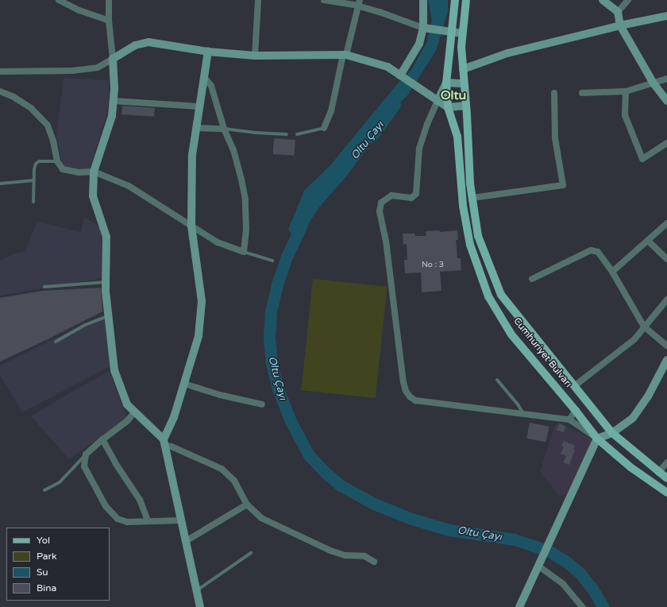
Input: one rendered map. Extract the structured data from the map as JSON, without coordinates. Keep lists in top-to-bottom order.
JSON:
{
  "streets": {
    "main road": ["Cumhuriyet Bulvarı"]
  },
  "districts": ["Oltu"],
  "water": ["Oltu Çayı"],
  "house_numbers": ["No : 3"],
  "legend": [
    "Yol",
    "Park",
    "Su",
    "Bina"
  ]
}
